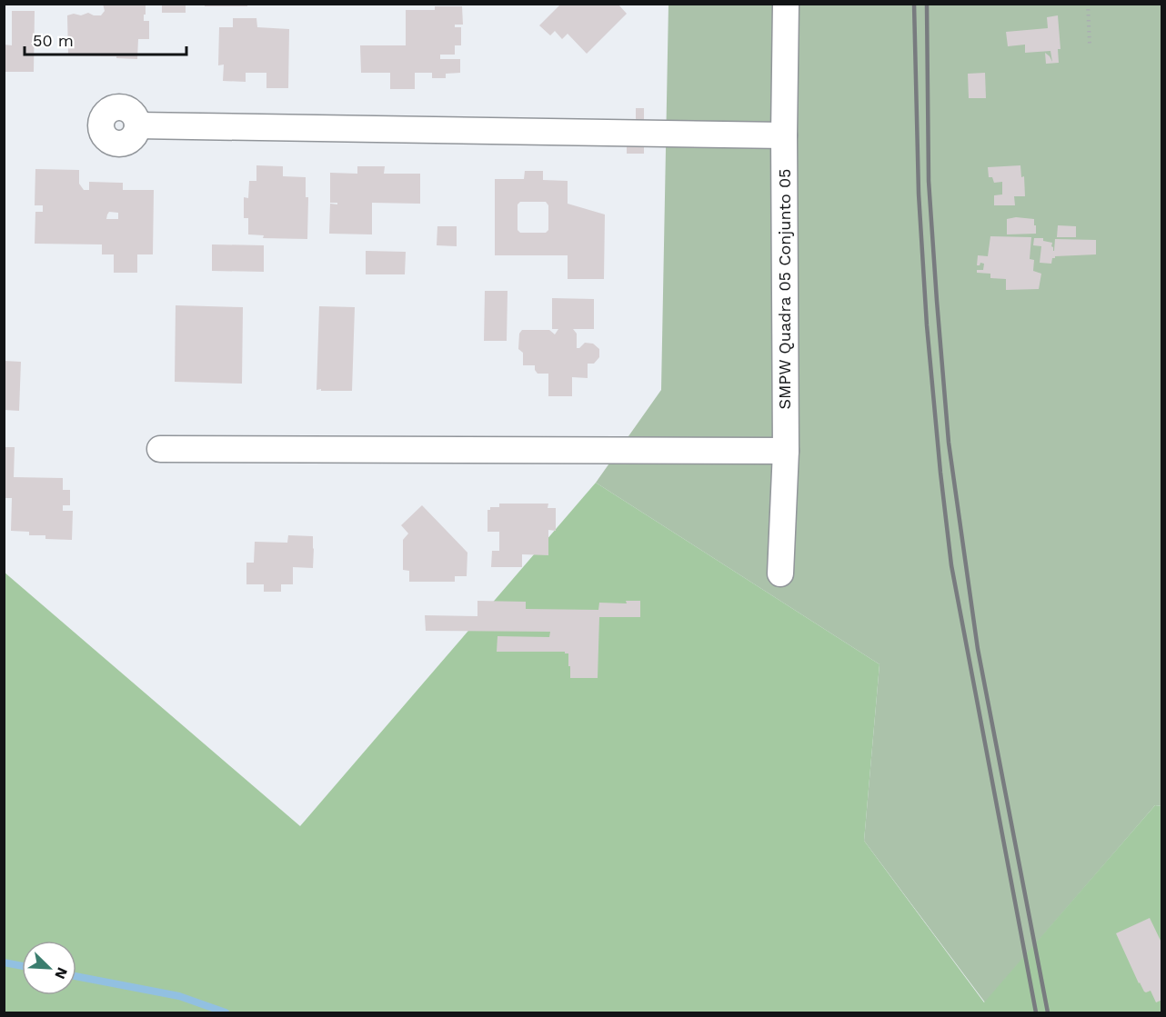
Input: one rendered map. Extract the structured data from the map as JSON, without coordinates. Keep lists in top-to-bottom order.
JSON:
{
  "streets": {
    "street": ["SMPW Quadra 05 Conjunto 05"]
  },
  "scale_bar": "50 m",
  "north": "bottom right"
}
